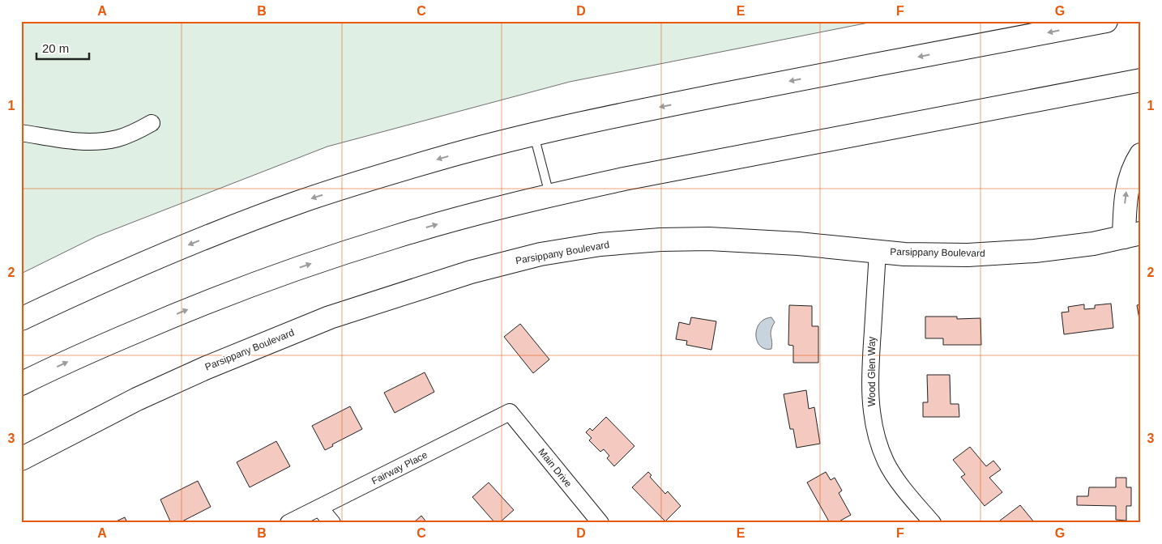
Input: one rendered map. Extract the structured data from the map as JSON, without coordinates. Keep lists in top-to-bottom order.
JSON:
{
  "streets": {
    "main road": ["Parsippany Boulevard"],
    "street": ["Wood Glen Way", "Fairway Place", "Main Drive"]
  },
  "crossings": [
    ["Parsippany Boulevard", "Wood Glen Way"],
    ["Fairway Place", "Main Drive"]
  ],
  "scale_bar": "20 m",
  "grid": {
    "columns": [
      "A",
      "B",
      "C",
      "D",
      "E",
      "F",
      "G"
    ],
    "rows": ["1", "2", "3"]
  }
}
